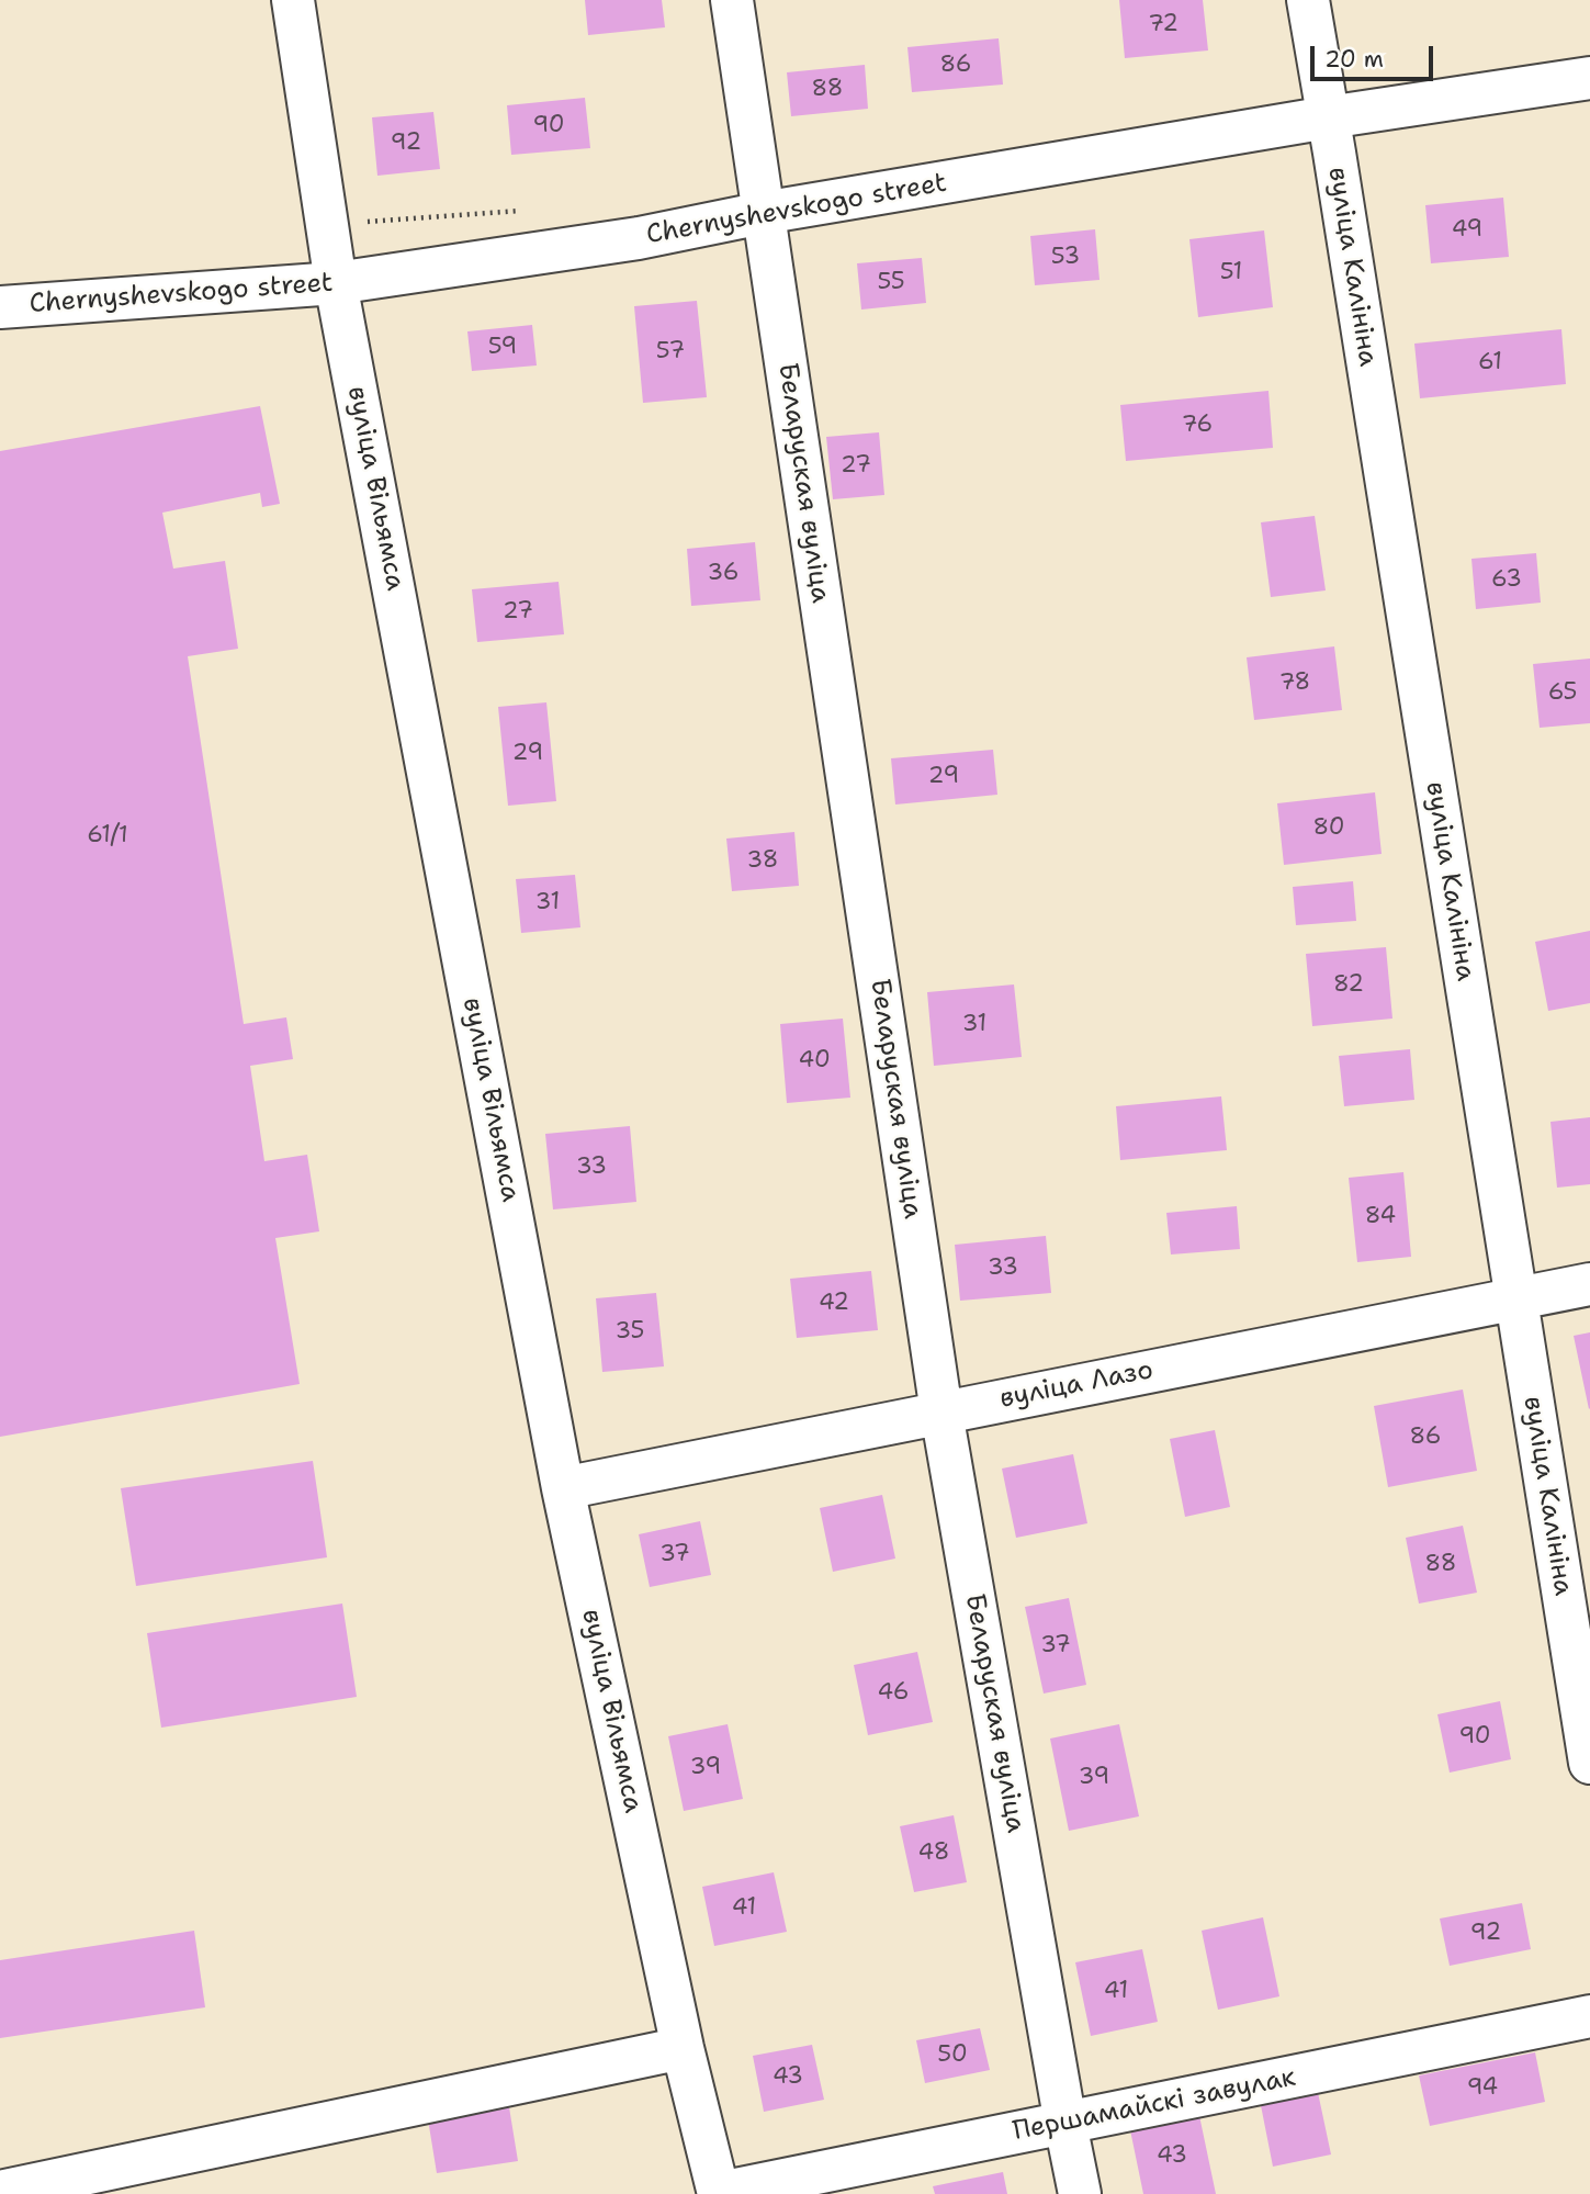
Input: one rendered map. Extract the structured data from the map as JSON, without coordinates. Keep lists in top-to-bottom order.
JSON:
{
  "streets": {
    "street": [
      "Chernyshevskogo street",
      "вуліца Калініна",
      "Беларуская вуліца",
      "вуліца Вільямса",
      "вуліца Лазо",
      "Першамайскі завулак"
    ]
  },
  "crossings": [
    ["Chernyshevskogo street", "вуліца Калініна"],
    ["Chernyshevskogo street", "Беларуская вуліца"],
    ["Chernyshevskogo street", "вуліца Вільямса"],
    ["вуліца Калініна", "вуліца Лазо"],
    ["Беларуская вуліца", "вуліца Лазо"],
    ["Беларуская вуліца", "Першамайскі завулак"],
    ["вуліца Вільямса", "вуліца Лазо"],
    ["вуліца Вільямса", "Першамайскі завулак"]
  ],
  "house_numbers": [
    "72",
    "86",
    "88",
    "90",
    "92",
    "49",
    "53",
    "51",
    "55",
    "59",
    "57",
    "61",
    "76",
    "27",
    "36",
    "63",
    "27",
    "78",
    "65",
    "29",
    "29",
    "80",
    "61/1",
    "38",
    "31",
    "82",
    "31",
    "40",
    "33",
    "84",
    "33",
    "42",
    "35",
    "86",
    "37",
    "88",
    "37",
    "46",
    "90",
    "39",
    "39",
    "48",
    "41",
    "92",
    "41",
    "50",
    "43",
    "94",
    "43"
  ],
  "scale_bar": "20 m"
}
